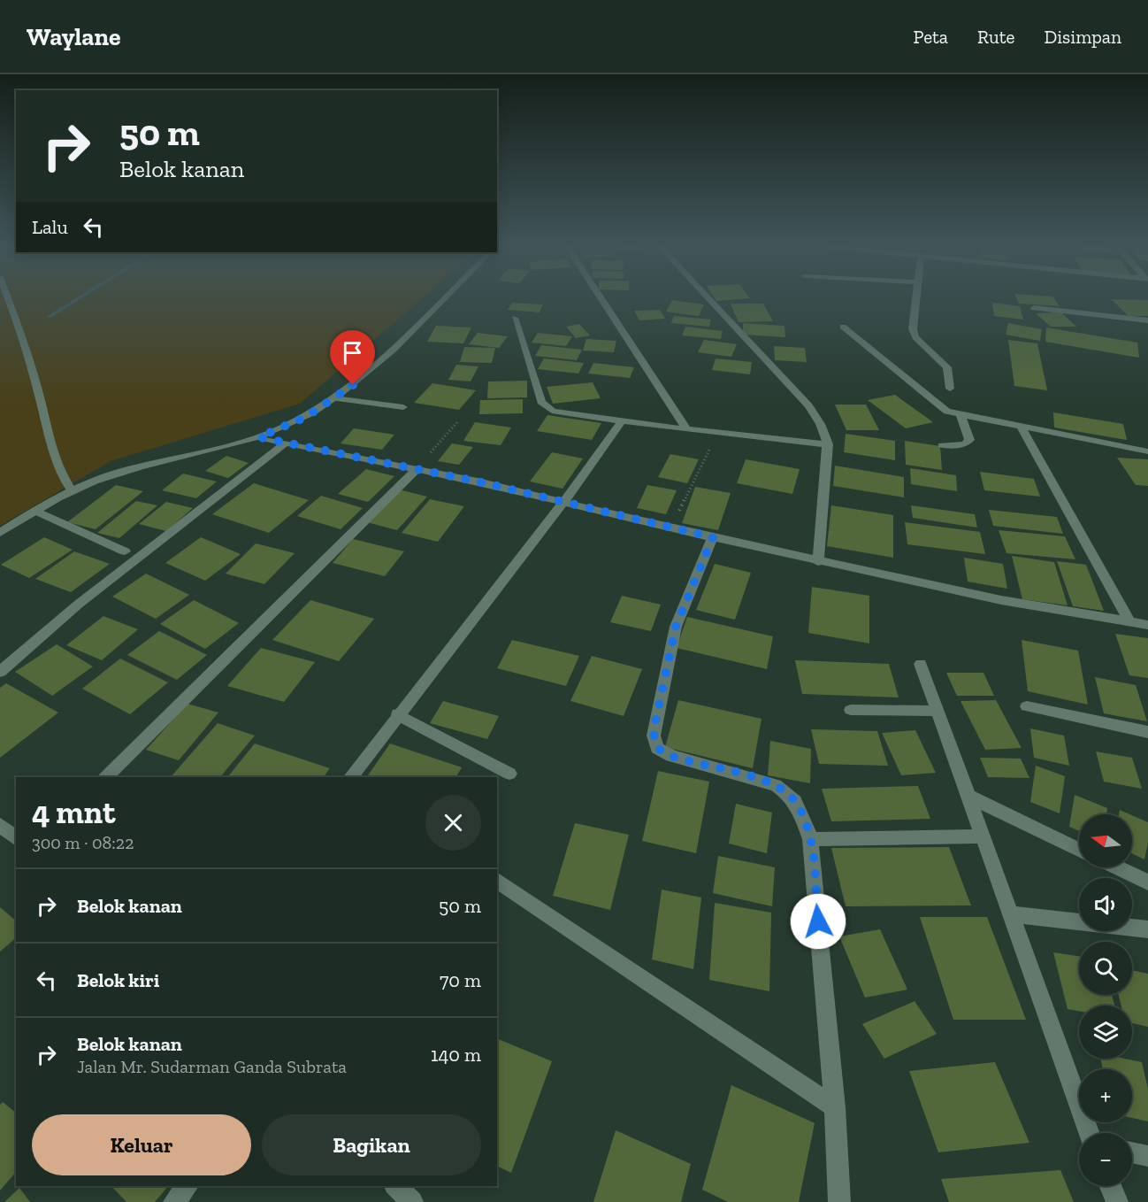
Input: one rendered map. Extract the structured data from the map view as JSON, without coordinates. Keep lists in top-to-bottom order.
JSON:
{
  "north": "left",
  "page": {
    "header": "Waylane",
    "nav": ["Peta", "Rute", "Disimpan"],
    "turn": ["50 m", "Belok kanan"],
    "then": "Lalu",
    "heading": ["4 mnt", "300 m · 08:22"],
    "map_buttons": ["+", "−"],
    "list": [
      {
        "name": "Belok kanan",
        "value": "50 m"
      },
      {
        "name": "Belok kiri",
        "value": "70 m"
      },
      {
        "name": "Belok kanan",
        "note": "Jalan Mr. Sudarman Ganda Subrata",
        "value": "140 m"
      }
    ],
    "buttons": ["Keluar", "Bagikan"]
  }
}
